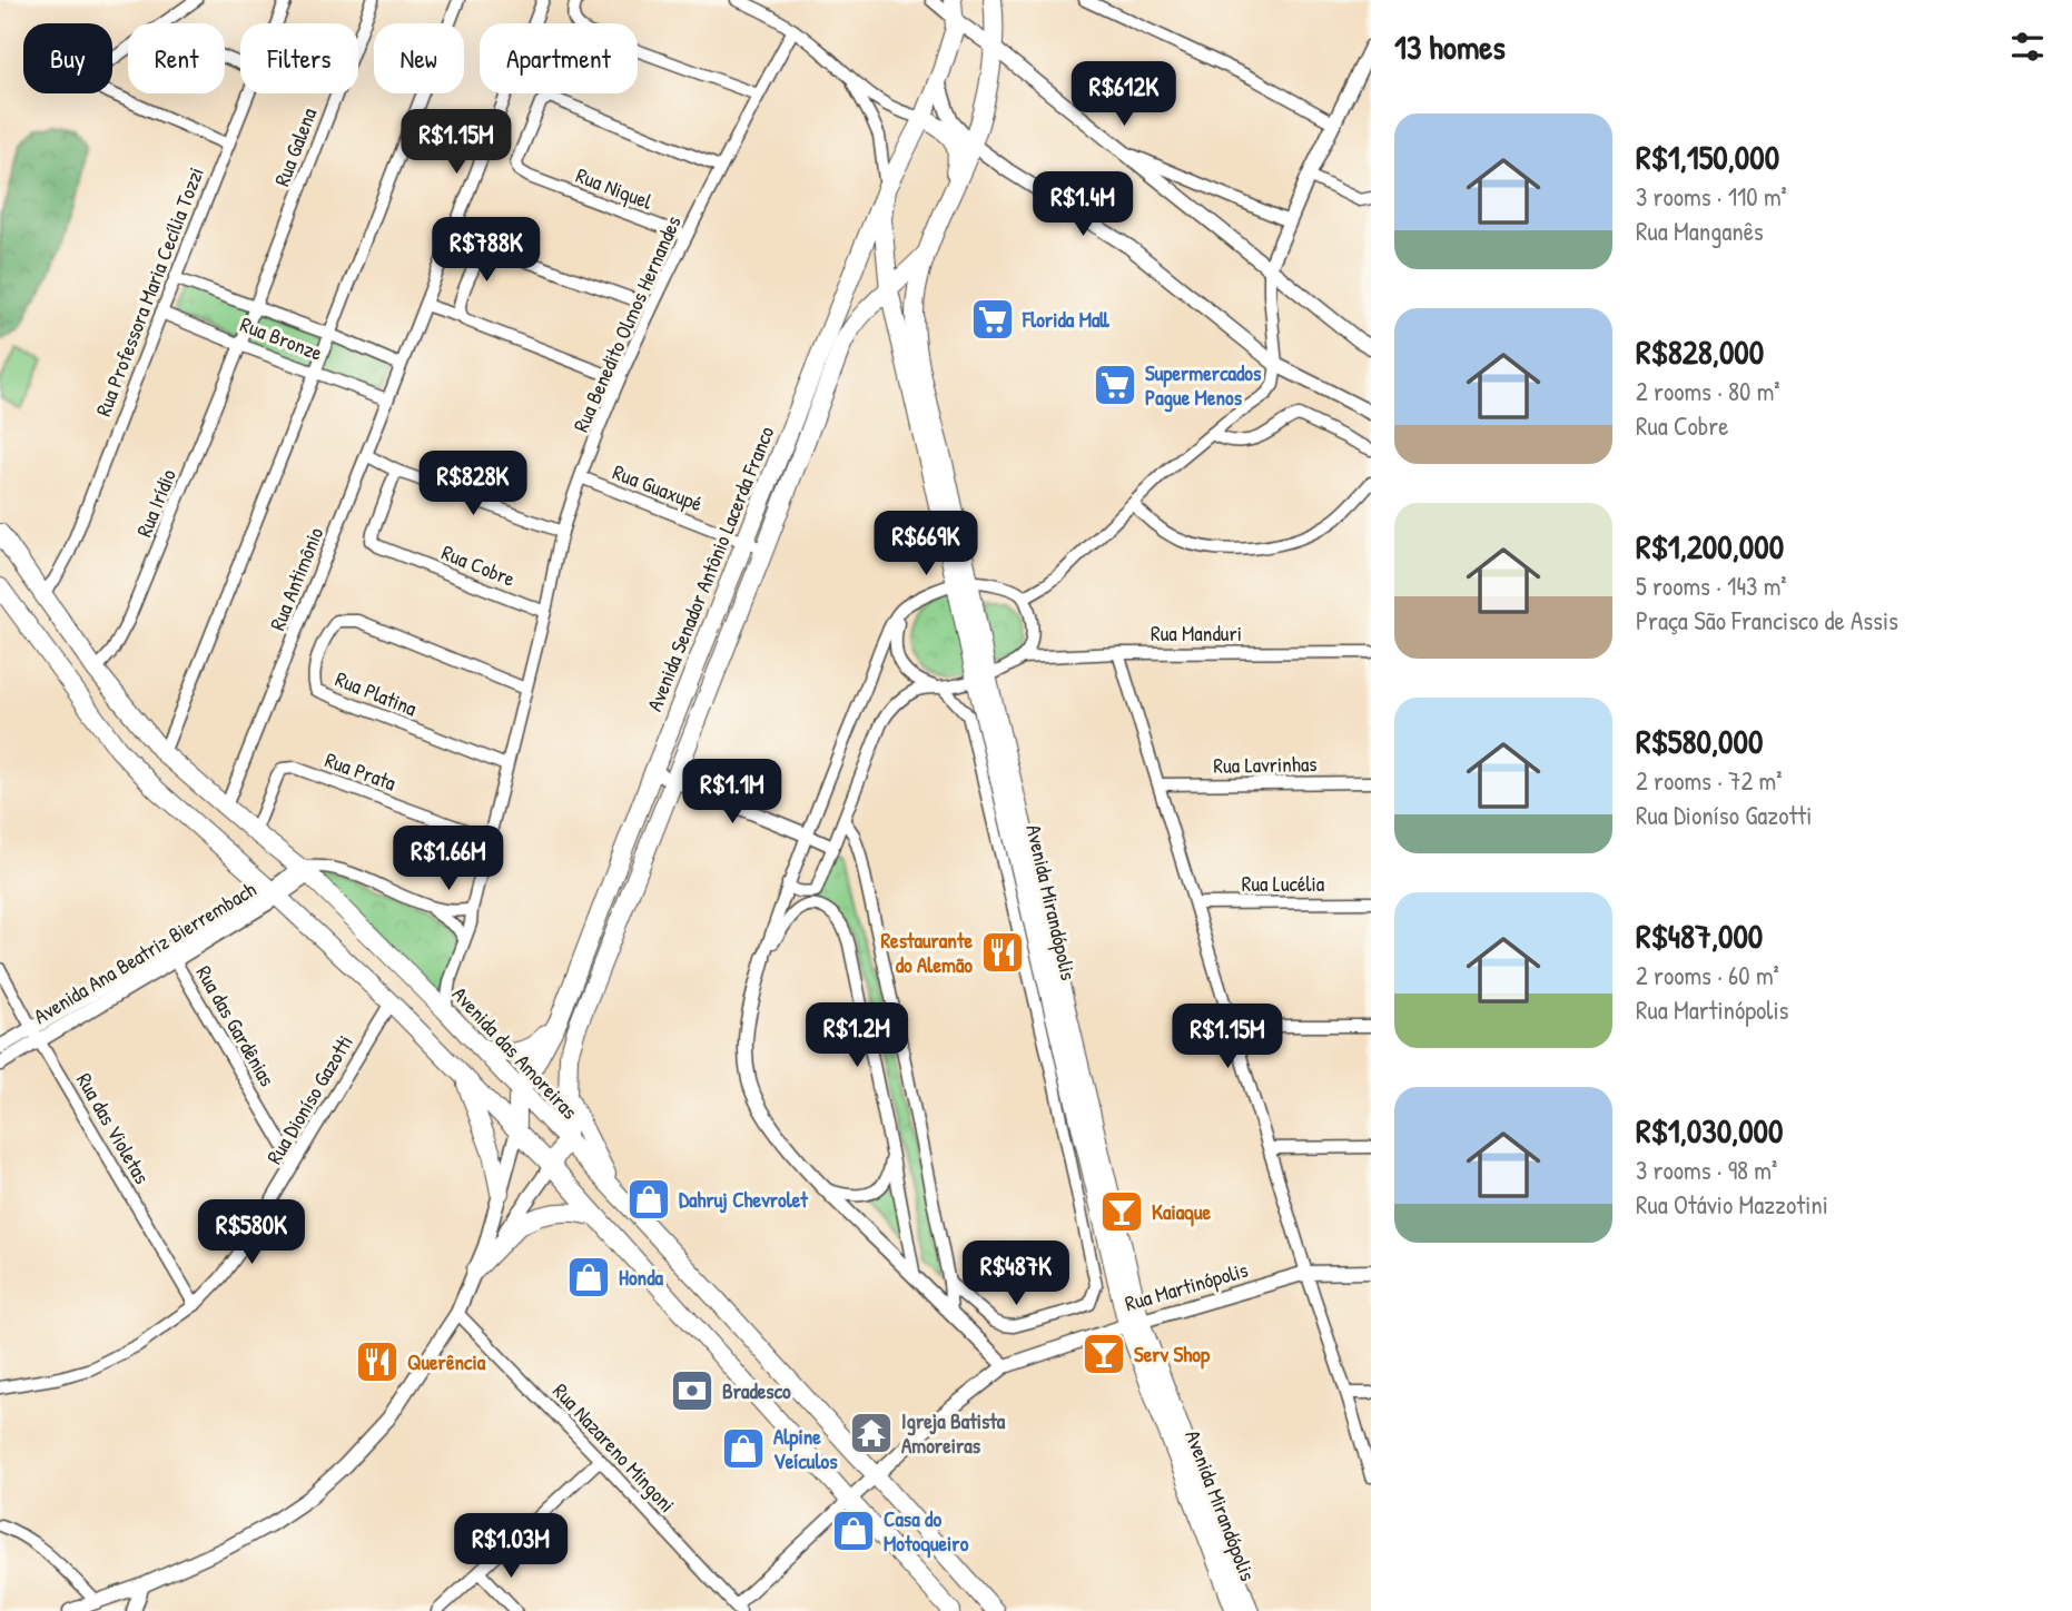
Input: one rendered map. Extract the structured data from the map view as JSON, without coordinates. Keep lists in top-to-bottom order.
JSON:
{
  "streets": {
    "main road": ["Avenida Senador Antônio Lacerda Franco", "Avenida Mirandópolis", "Avenida das Amoreiras"],
    "street": [
      "Rua Galena",
      "Rua Niquel",
      "Rua Professora Maria Cecília Tozzi",
      "Rua Benedito Olmos Hernandes",
      "Rua Bronze",
      "Rua Guaxupé",
      "Rua Irídio",
      "Rua Cobre",
      "Rua Antimônio",
      "Rua Manduri",
      "Rua Platina",
      "Rua Lavrinhas",
      "Rua Prata",
      "Rua Lucélia",
      "Avenida Ana Beatriz Bierrembach",
      "Rua das Gardênias",
      "Rua Dioníso Gazotti",
      "Rua das Violetas",
      "Rua Martinópolis",
      "Rua Nazareno Mingoni"
    ]
  },
  "crossings": [
    ["Rua Galena", "Rua Bronze"],
    ["Rua Galena", "Rua Irídio"],
    ["Rua Niquel", "Rua Benedito Olmos Hernandes"],
    ["Rua Professora Maria Cecília Tozzi", "Rua Bronze"],
    ["Rua Professora Maria Cecília Tozzi", "Avenida das Amoreiras"],
    ["Rua Benedito Olmos Hernandes", "Rua Guaxupé"],
    ["Rua Benedito Olmos Hernandes", "Rua Cobre"],
    ["Rua Benedito Olmos Hernandes", "Rua Platina"],
    ["Rua Benedito Olmos Hernandes", "Rua Prata"],
    ["Rua Benedito Olmos Hernandes", "Avenida das Amoreiras"],
    ["Rua Bronze", "Rua Irídio"],
    ["Rua Bronze", "Rua Antimônio"],
    ["Rua Guaxupé", "Avenida Senador Antônio Lacerda Franco"],
    ["Rua Irídio", "Avenida das Amoreiras"],
    ["Avenida Senador Antônio Lacerda Franco", "Avenida Mirandópolis"],
    ["Avenida Senador Antônio Lacerda Franco", "Avenida das Amoreiras"],
    ["Rua Antimônio", "Avenida das Amoreiras"],
    ["Rua Prata", "Avenida das Amoreiras"],
    ["Avenida Mirandópolis", "Rua Martinópolis"],
    ["Avenida Ana Beatriz Bierrembach", "Rua das Gardênias"],
    ["Avenida Ana Beatriz Bierrembach", "Avenida das Amoreiras"],
    ["Avenida Ana Beatriz Bierrembach", "Rua das Violetas"],
    ["Rua das Gardênias", "Rua Dioníso Gazotti"],
    ["Avenida das Amoreiras", "Rua Martinópolis"],
    ["Rua Dioníso Gazotti", "Rua das Violetas"],
    ["Rua Martinópolis", "Rua Nazareno Mingoni"]
  ],
  "places": {
    "supermarket": ["Florida Mall", "Supermercados Pague Menos"],
    "restaurant": ["Restaurante do Alemão", "Querência"],
    "shop": [
      "Dahruj Chevrolet",
      "Honda",
      "Alpine Veículos",
      "Casa do Motoqueiro"
    ],
    "bar": ["Kaiaque", "Serv Shop"],
    "bank": ["Bradesco"],
    "temple": ["Igreja Batista Amoreiras"]
  },
  "page": {
    "heading": "13 homes",
    "chip": [
      "Buy",
      "Rent",
      "Filters",
      "New",
      "Apartment"
    ],
    "price": [
      "R$612K",
      "R$1.15M",
      "R$1.4M",
      "R$788K",
      "R$828K",
      "R$669K",
      "R$1.1M",
      "R$1.66M",
      "R$1.2M",
      "R$1.15M",
      "R$580K",
      "R$487K",
      "R$1.03M"
    ],
    "list": [
      {
        "name": "R$1,150,000",
        "note": "3 rooms · 110 m² · Rua Manganês"
      },
      {
        "name": "R$828,000",
        "note": "2 rooms · 80 m² · Rua Cobre"
      },
      {
        "name": "R$1,200,000",
        "note": "5 rooms · 143 m² · Praça São Francisco de Assis"
      },
      {
        "name": "R$580,000",
        "note": "2 rooms · 72 m² · Rua Dioníso Gazotti"
      },
      {
        "name": "R$487,000",
        "note": "2 rooms · 60 m² · Rua Martinópolis"
      },
      {
        "name": "R$1,030,000",
        "note": "3 rooms · 98 m² · Rua Otávio Mazzotini"
      }
    ]
  }
}
